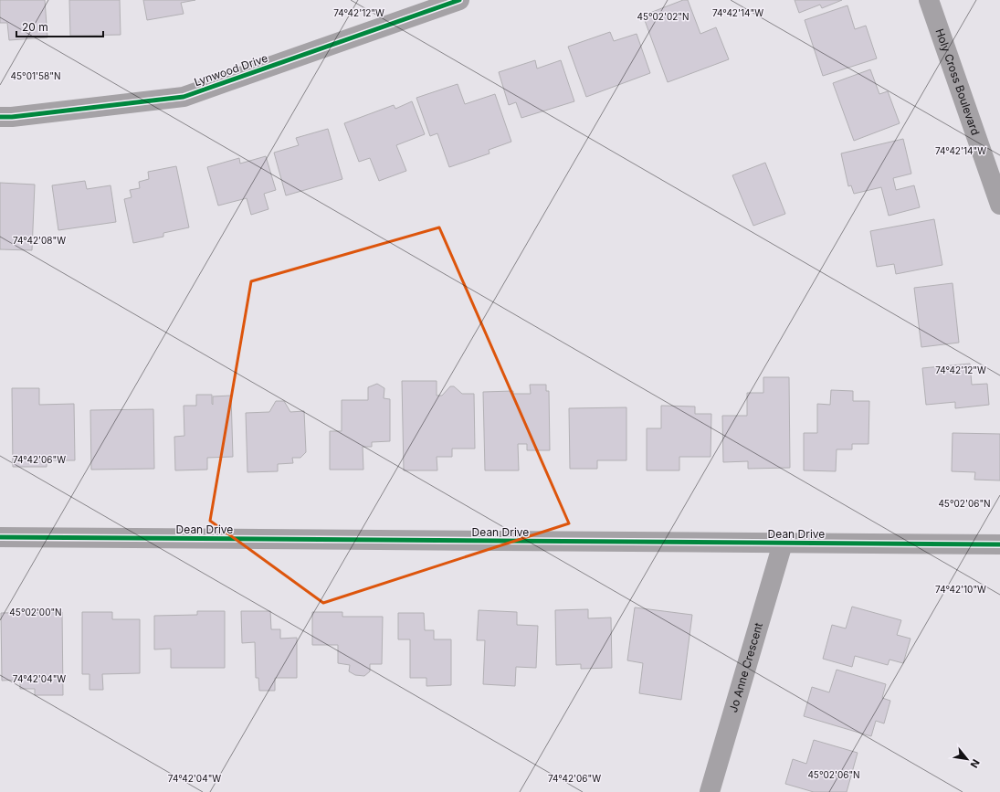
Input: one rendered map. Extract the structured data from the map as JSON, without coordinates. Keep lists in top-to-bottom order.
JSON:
{
  "streets": {
    "street": [
      "Lynwood Drive",
      "Holy Cross Boulevard",
      "Dean Drive",
      "Jo Anne Crescent"
    ]
  },
  "crossings": [
    ["Dean Drive", "Jo Anne Crescent"]
  ],
  "scale_bar": "20 m",
  "north": "bottom right",
  "coordinates": [
    "74°42'12\"W",
    "74°42'14\"W",
    "45°02'02\"N",
    "45°01'58\"N",
    "74°42'08\"W",
    "74°42'06\"W",
    "45°02'06\"N",
    "74°42'10\"W",
    "45°02'00\"N",
    "74°42'04\"W"
  ]
}
